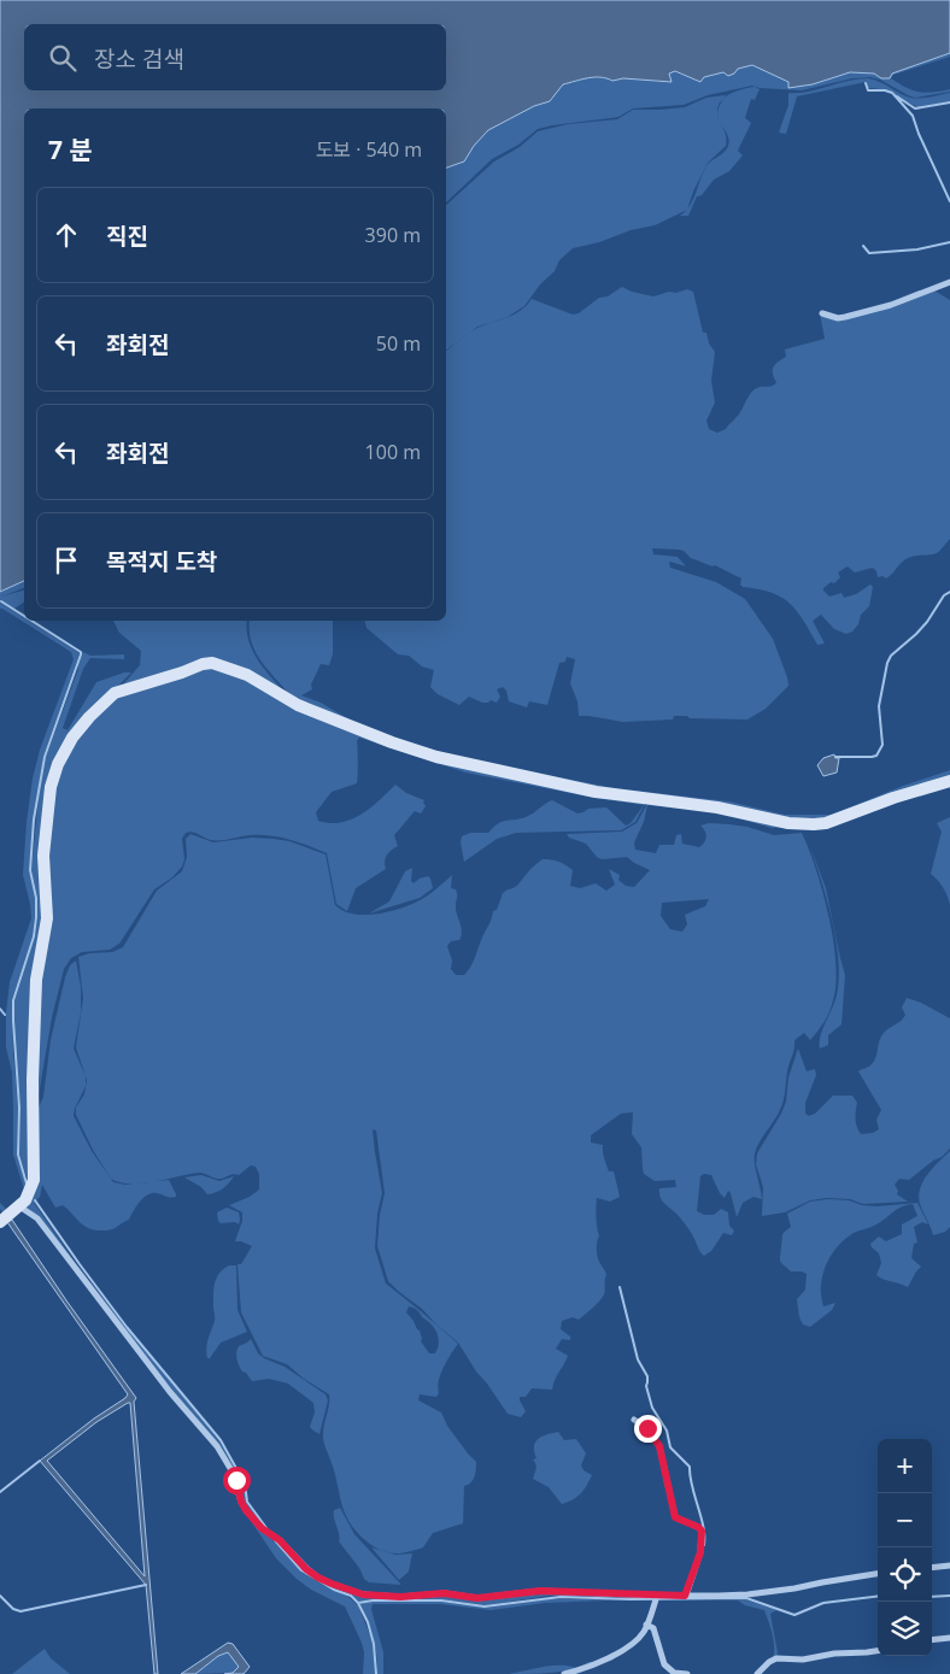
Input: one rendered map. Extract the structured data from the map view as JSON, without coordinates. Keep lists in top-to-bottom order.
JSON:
{
  "page": {
    "search": "장소 검색",
    "heading": ["7 분", "도보 · 540 m"],
    "list": [
      ["직진", "390 m"],
      ["좌회전", "50 m"],
      ["좌회전", "100 m"],
      "목적지 도착"
    ],
    "map_buttons": ["+", "−"]
  }
}
